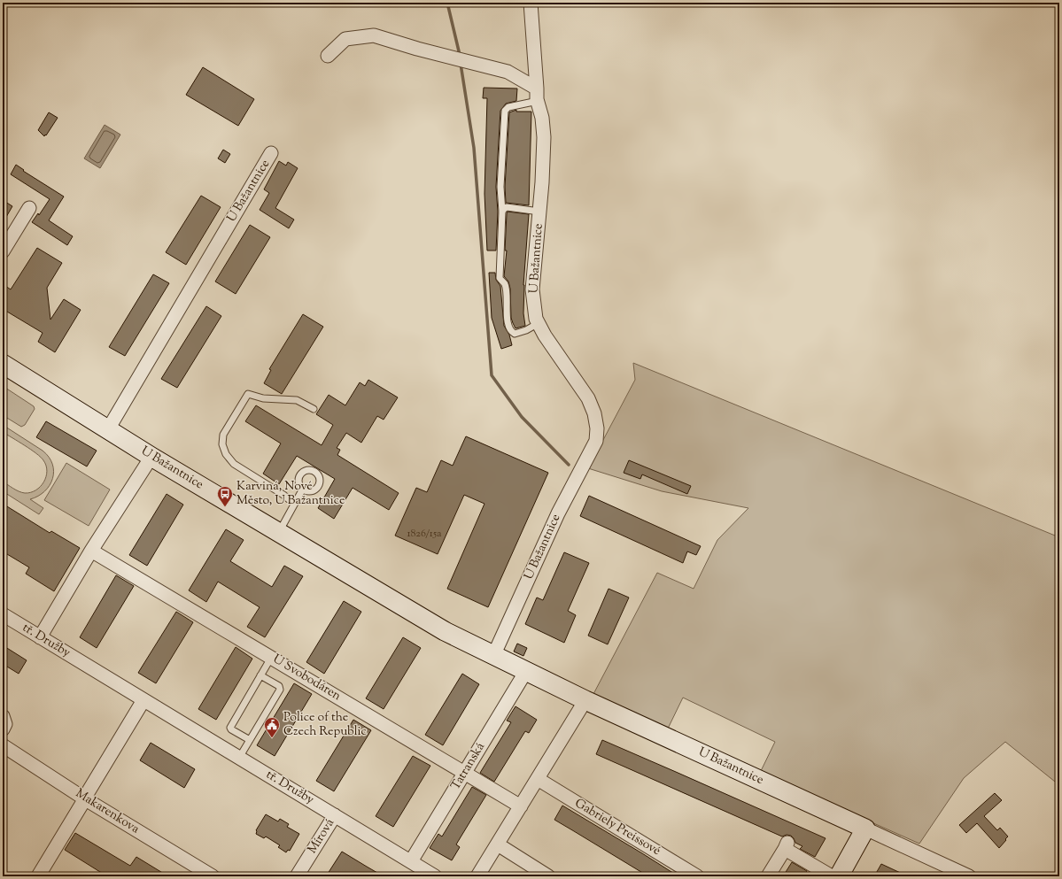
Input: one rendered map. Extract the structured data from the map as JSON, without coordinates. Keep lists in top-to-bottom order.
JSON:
{
  "streets": {
    "street": [
      "U Bažantnice",
      "tř. Družby",
      "U Svobodáren",
      "Tatranská",
      "Makarenkova",
      "Gabriely Preissové",
      "Mírová"
    ]
  },
  "crossings": [
    ["U Bažantnice", "Tatranská"],
    ["tř. Družby", "Tatranská"],
    ["tř. Družby", "Mírová"],
    ["U Svobodáren", "Tatranská"]
  ],
  "places": {
    "bus stop": ["Karviná, Nové Město, U Bažantnice"],
    "public building": ["Police of the Czech Republic"]
  },
  "house_numbers": ["1826/15a"]
}
